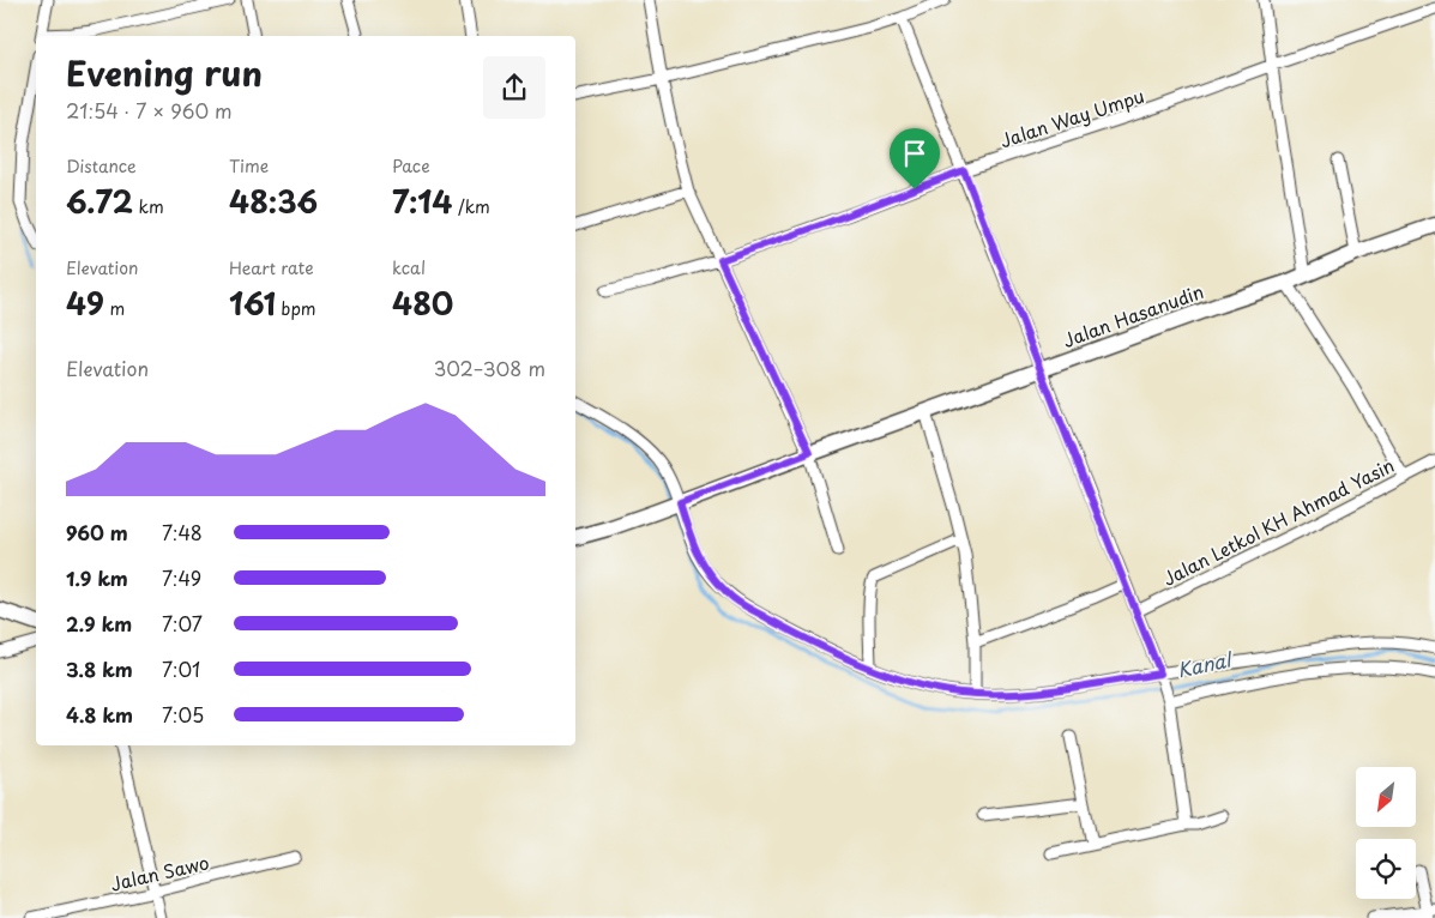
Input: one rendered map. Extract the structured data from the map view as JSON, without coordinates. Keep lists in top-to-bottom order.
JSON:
{
  "streets": {
    "main road": ["Jalan Hasanudin"],
    "street": ["Jalan Way Umpu", "Jalan Letkol KH Ahmad Yasin", "Jalan Sawo"]
  },
  "water": ["Kanal"],
  "north": "bottom left",
  "page": {
    "heading": ["Evening run", "21:54 · 7 × 960 m"],
    "stats": [
      ["Distance", "6.72 km"],
      ["Time", "48:36"],
      ["Pace", "7:14 /km"],
      ["Elevation", "49 m"],
      ["Heart rate", "161 bpm"],
      ["kcal", "480"]
    ],
    "chart": ["Elevation", "302–308 m"],
    "list": [
      {
        "name": "960 m",
        "note": "7:48"
      },
      {
        "name": "1.9 km",
        "note": "7:49"
      },
      {
        "name": "2.9 km",
        "note": "7:07"
      },
      {
        "name": "3.8 km",
        "note": "7:01"
      },
      {
        "name": "4.8 km",
        "note": "7:05"
      }
    ]
  }
}
